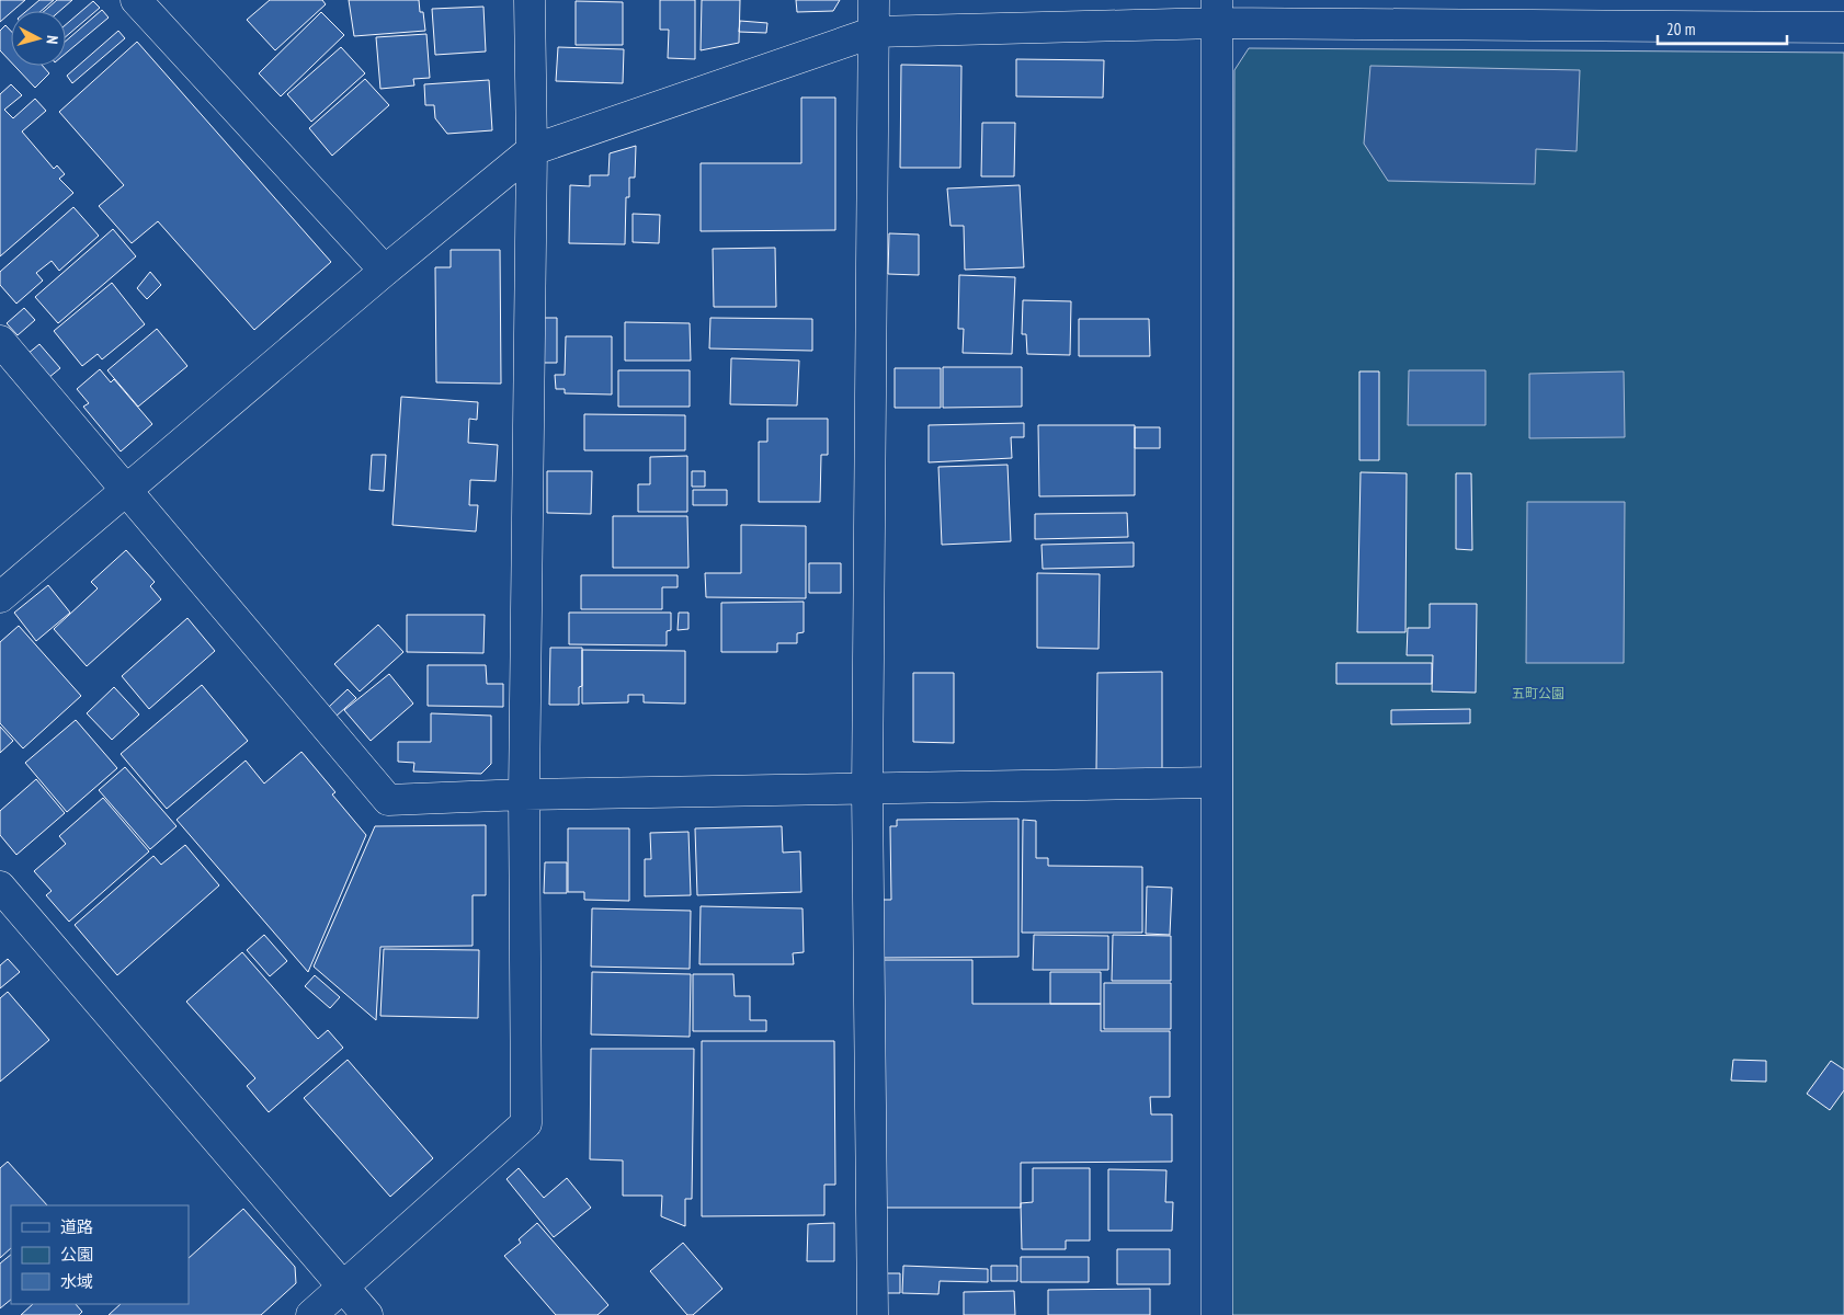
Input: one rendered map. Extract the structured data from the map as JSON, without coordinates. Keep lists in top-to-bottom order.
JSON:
{
  "parks": ["五町公園"],
  "legend": ["道路", "公園", "水域"],
  "scale_bar": "20 m",
  "north": "right"
}
